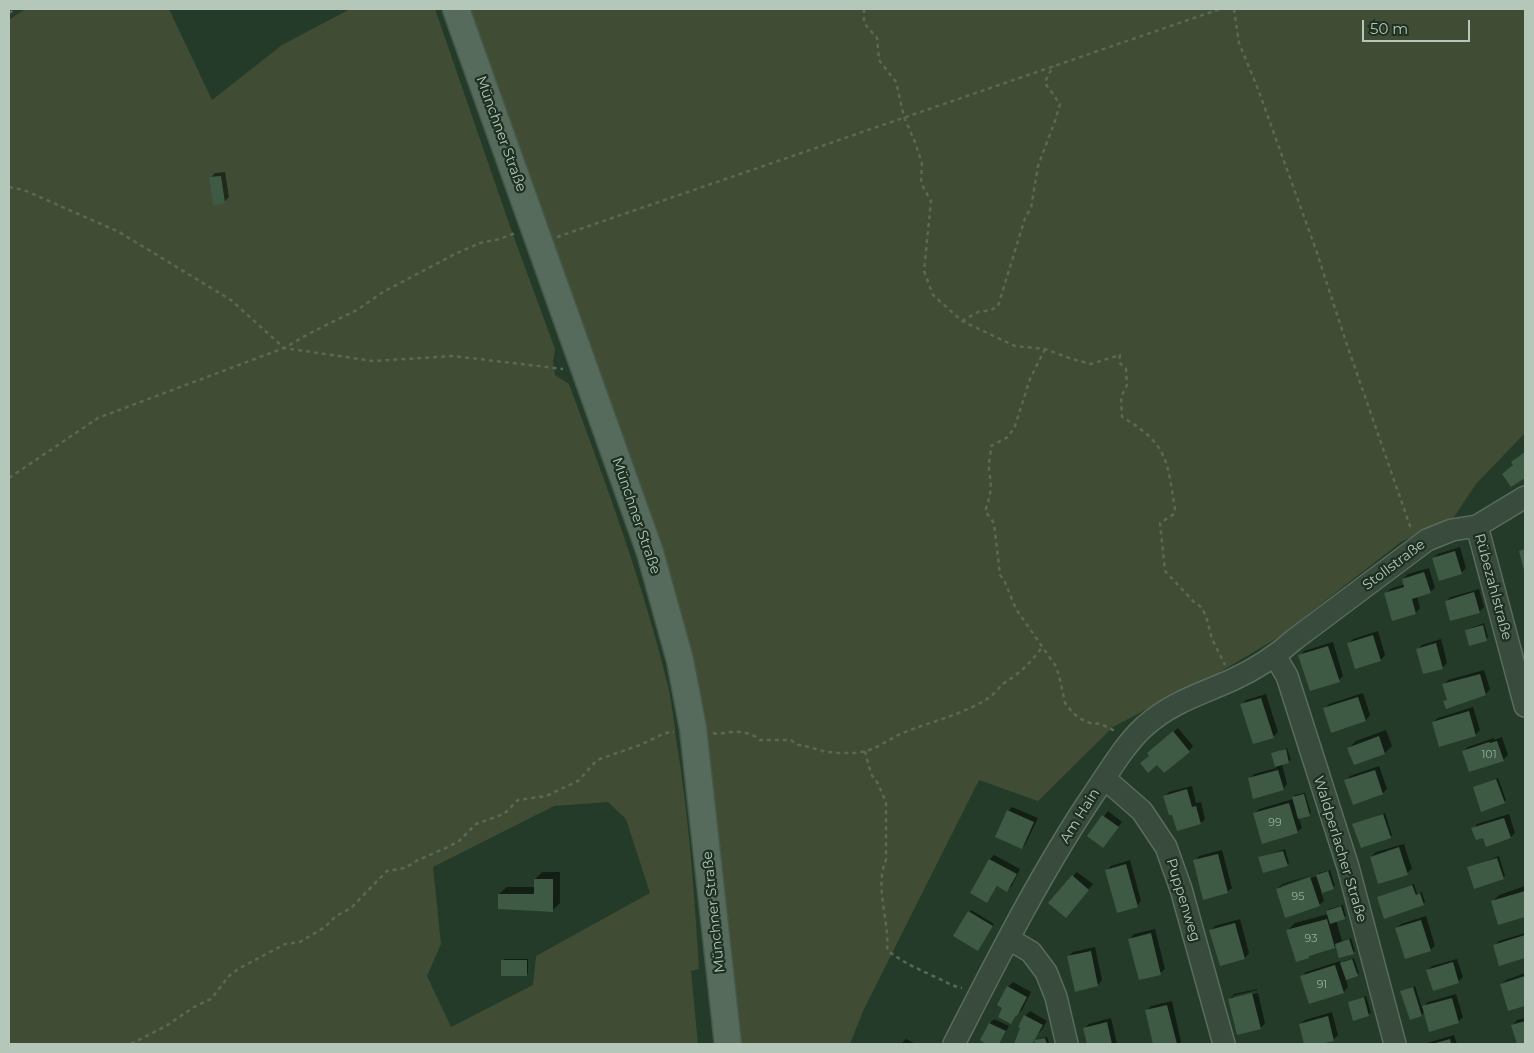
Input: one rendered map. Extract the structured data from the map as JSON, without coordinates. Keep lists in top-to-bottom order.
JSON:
{
  "streets": {
    "main road": ["Münchner Straße"],
    "street": [
      "Stollstraße",
      "Rübezahlstraße",
      "Am Hain",
      "Waldperlacher Straße",
      "Puppenweg"
    ]
  },
  "crossings": [
    ["Stollstraße", "Rübezahlstraße"],
    ["Stollstraße", "Am Hain"],
    ["Stollstraße", "Waldperlacher Straße"],
    ["Am Hain", "Waldperlacher Straße"],
    ["Am Hain", "Puppenweg"]
  ],
  "house_numbers": [
    "101",
    "99",
    "95",
    "93",
    "91"
  ],
  "scale_bar": "50 m"
}
